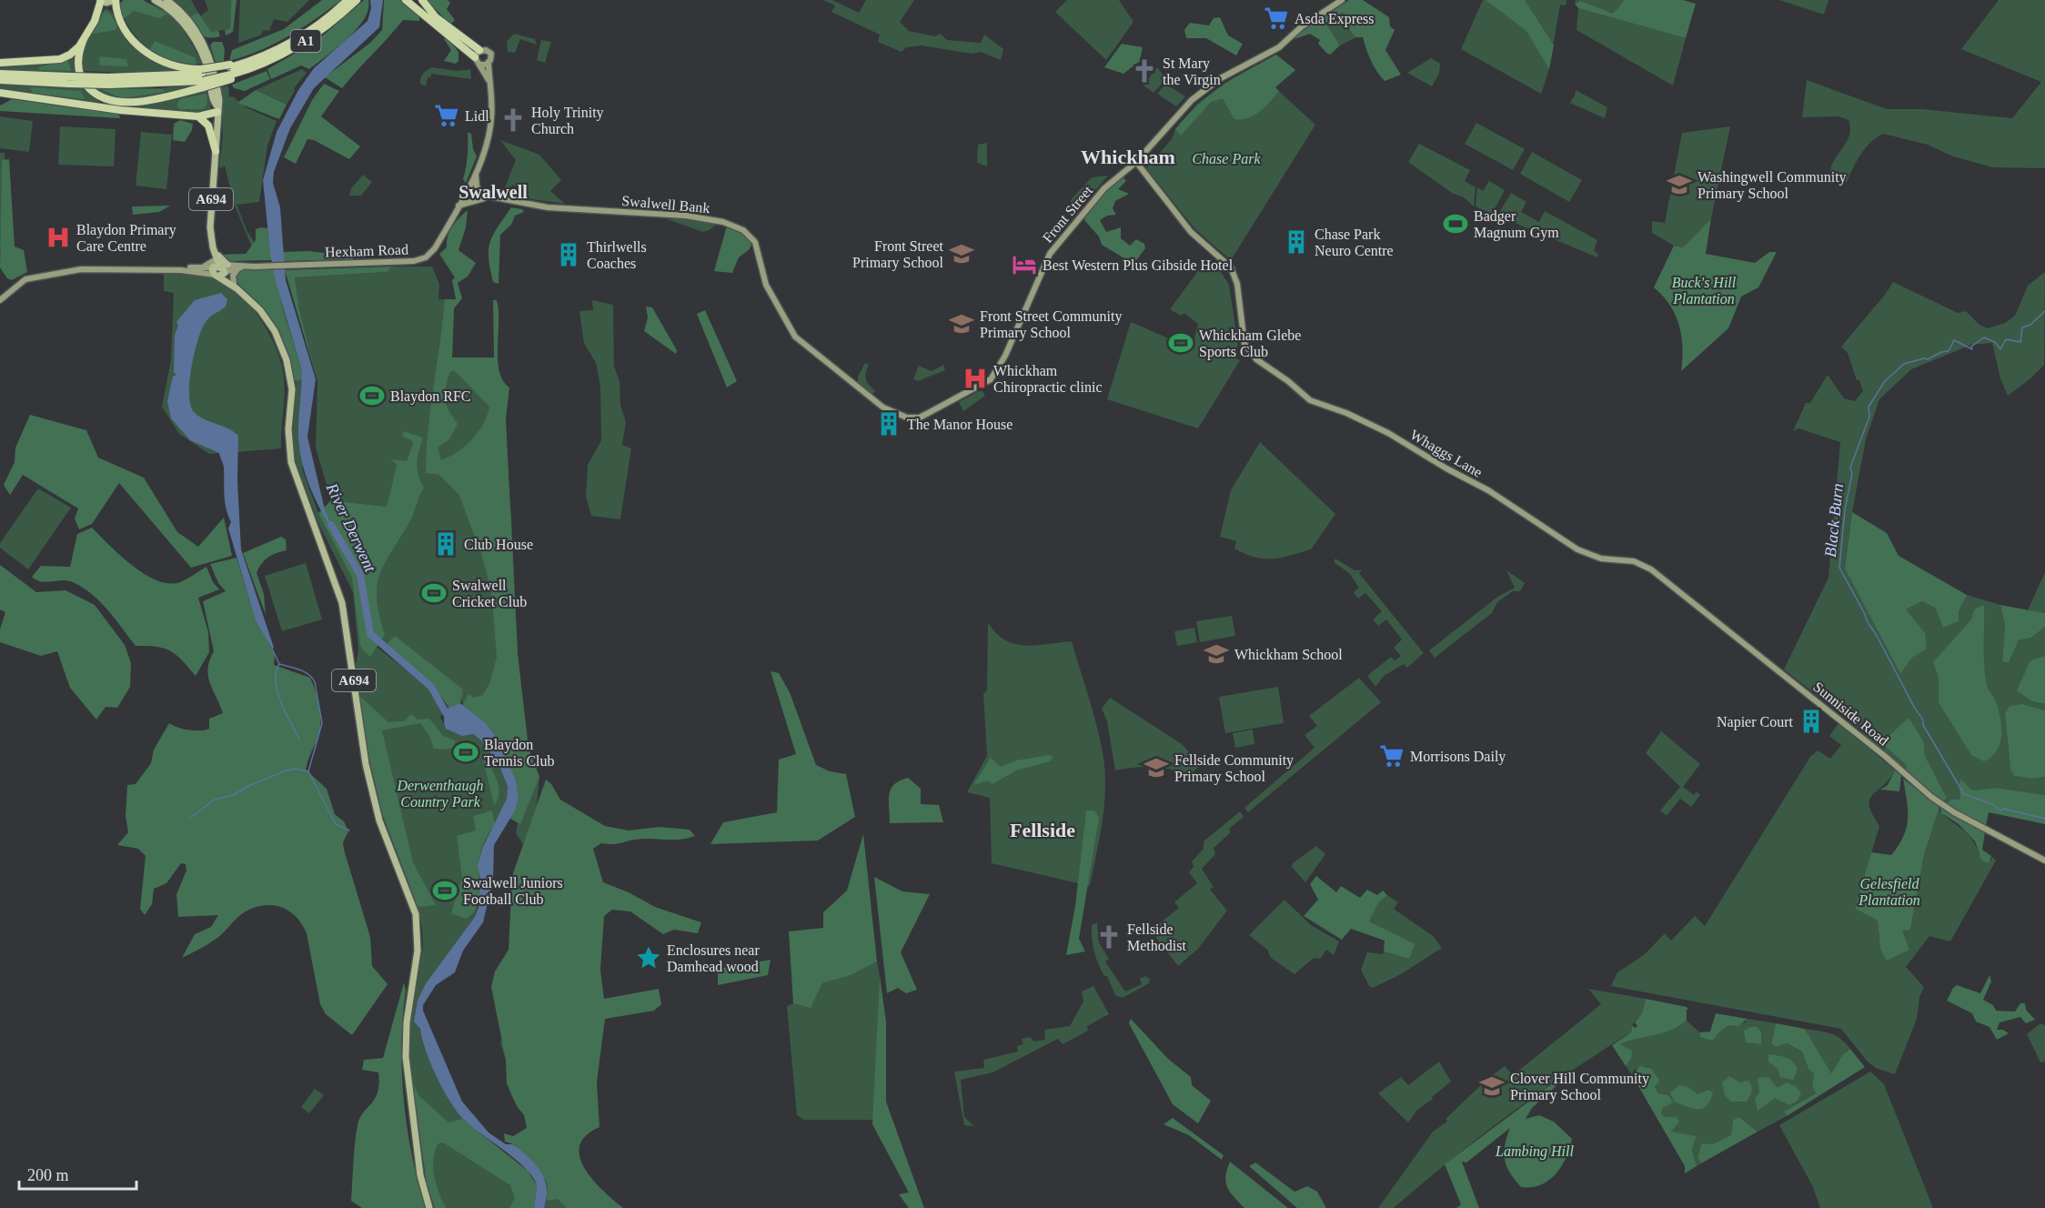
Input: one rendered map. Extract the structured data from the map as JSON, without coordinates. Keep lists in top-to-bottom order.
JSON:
{
  "streets": {
    "highway": ["A1"],
    "main road": [
      "A694",
      "Swalwell Bank",
      "Front Street",
      "Hexham Road",
      "Whaggs Lane",
      "Sunniside Road"
    ]
  },
  "crossings": [
    ["A694", "Hexham Road"],
    ["Swalwell Bank", "Front Street"],
    ["Swalwell Bank", "Hexham Road"],
    ["Front Street", "Whaggs Lane"],
    ["Whaggs Lane", "Sunniside Road"]
  ],
  "districts": ["Whickham", "Swalwell", "Fellside"],
  "water": ["Black Burn", "River Derwent"],
  "parks": [
    "Chase Park",
    "Buck's Hill Plantation",
    "Derwenthaugh Country Park",
    "Gelesfield Plantation",
    "Lambing Hill"
  ],
  "places": {
    "supermarket": ["Asda Express", "Lidl", "Morrisons Daily"],
    "church": ["St Mary the Virgin", "Holy Trinity Church", "Fellside Methodist"],
    "school or university": [
      "Washingwell Community Primary School",
      "Front Street Primary School",
      "Front Street Community Primary School",
      "Whickham School",
      "Fellside Community Primary School",
      "Clover Hill Community Primary School"
    ],
    "sports": [
      "Badger Magnum Gym",
      "Whickham Glebe Sports Club",
      "Blaydon RFC",
      "Swalwell Cricket Club",
      "Blaydon Tennis Club",
      "Swalwell Juniors Football Club"
    ],
    "hospital": ["Blaydon Primary Care Centre", "Whickham Chiropractic clinic"],
    "building": [
      "Chase Park Neuro Centre",
      "Thirlwells Coaches",
      "The Manor House",
      "Club House",
      "Napier Court"
    ],
    "hotel": ["Best Western Plus Gibside Hotel"],
    "place": ["Enclosures near Damhead wood"]
  },
  "scale_bar": "200 m"
}
